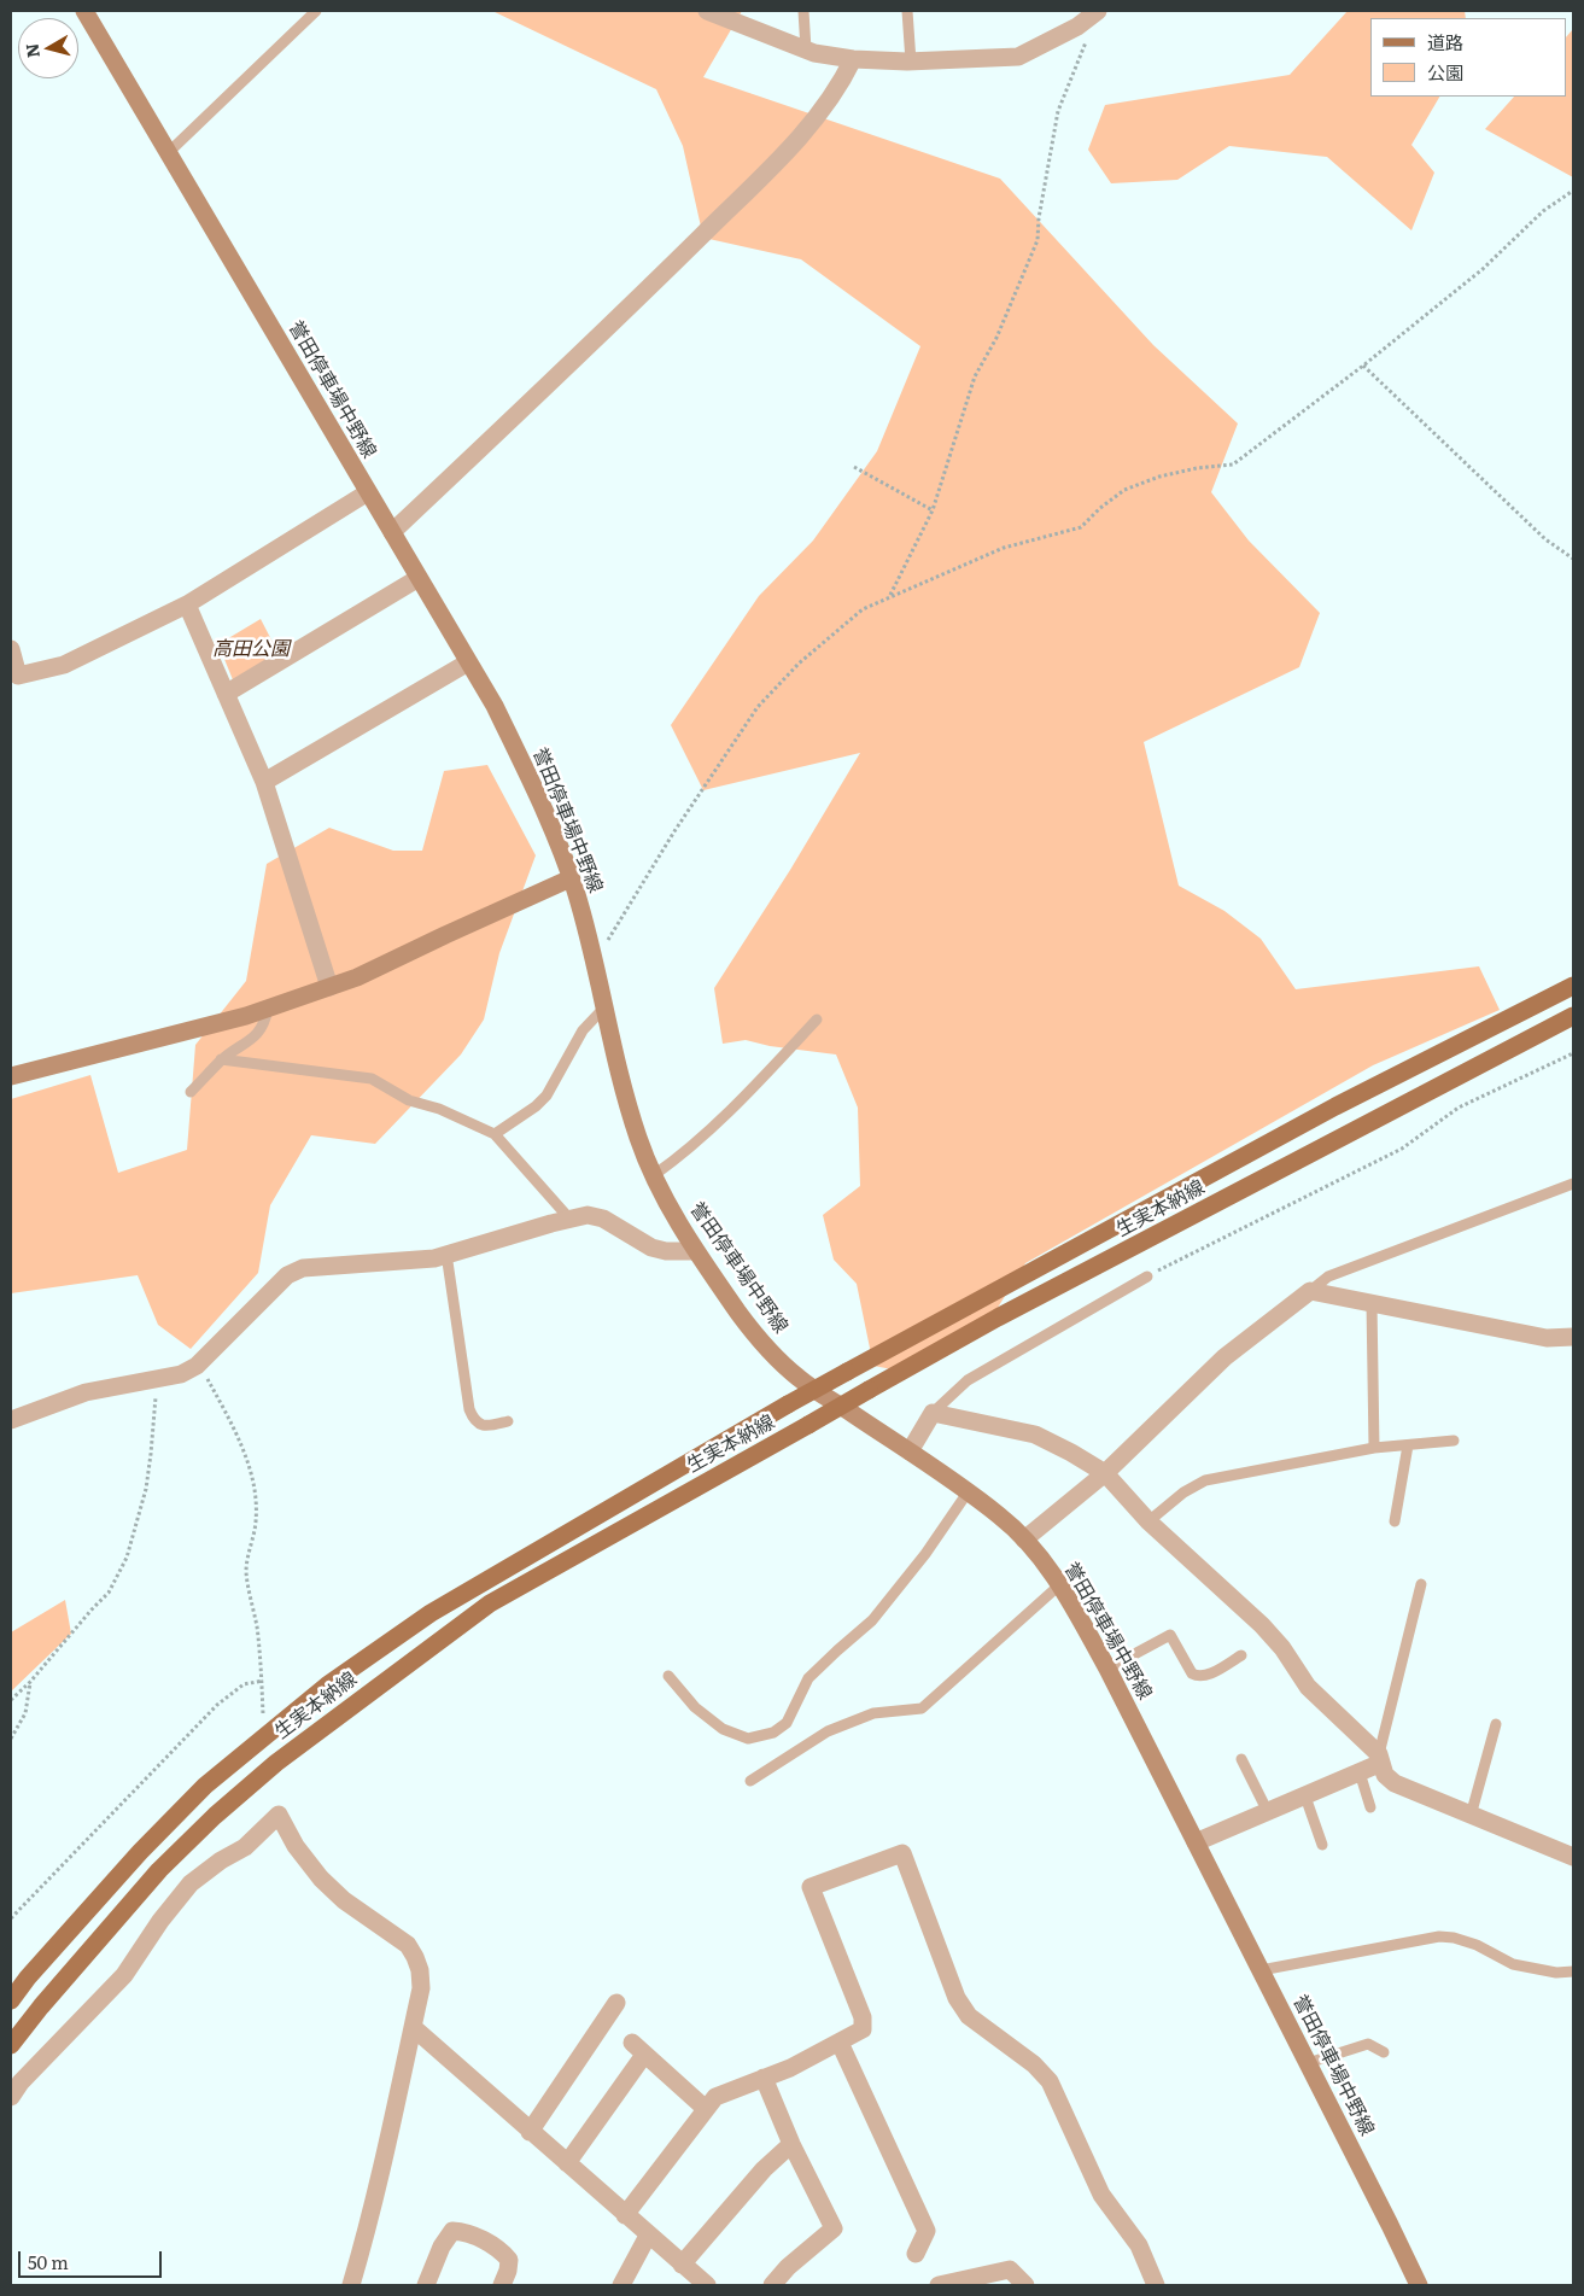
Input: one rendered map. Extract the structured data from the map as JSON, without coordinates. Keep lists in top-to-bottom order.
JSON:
{
  "streets": {
    "main road": ["誉田停車場中野線", "生実本納線"]
  },
  "parks": ["高田公園"],
  "legend": ["道路", "公園"],
  "scale_bar": "50 m",
  "north": "left"
}
